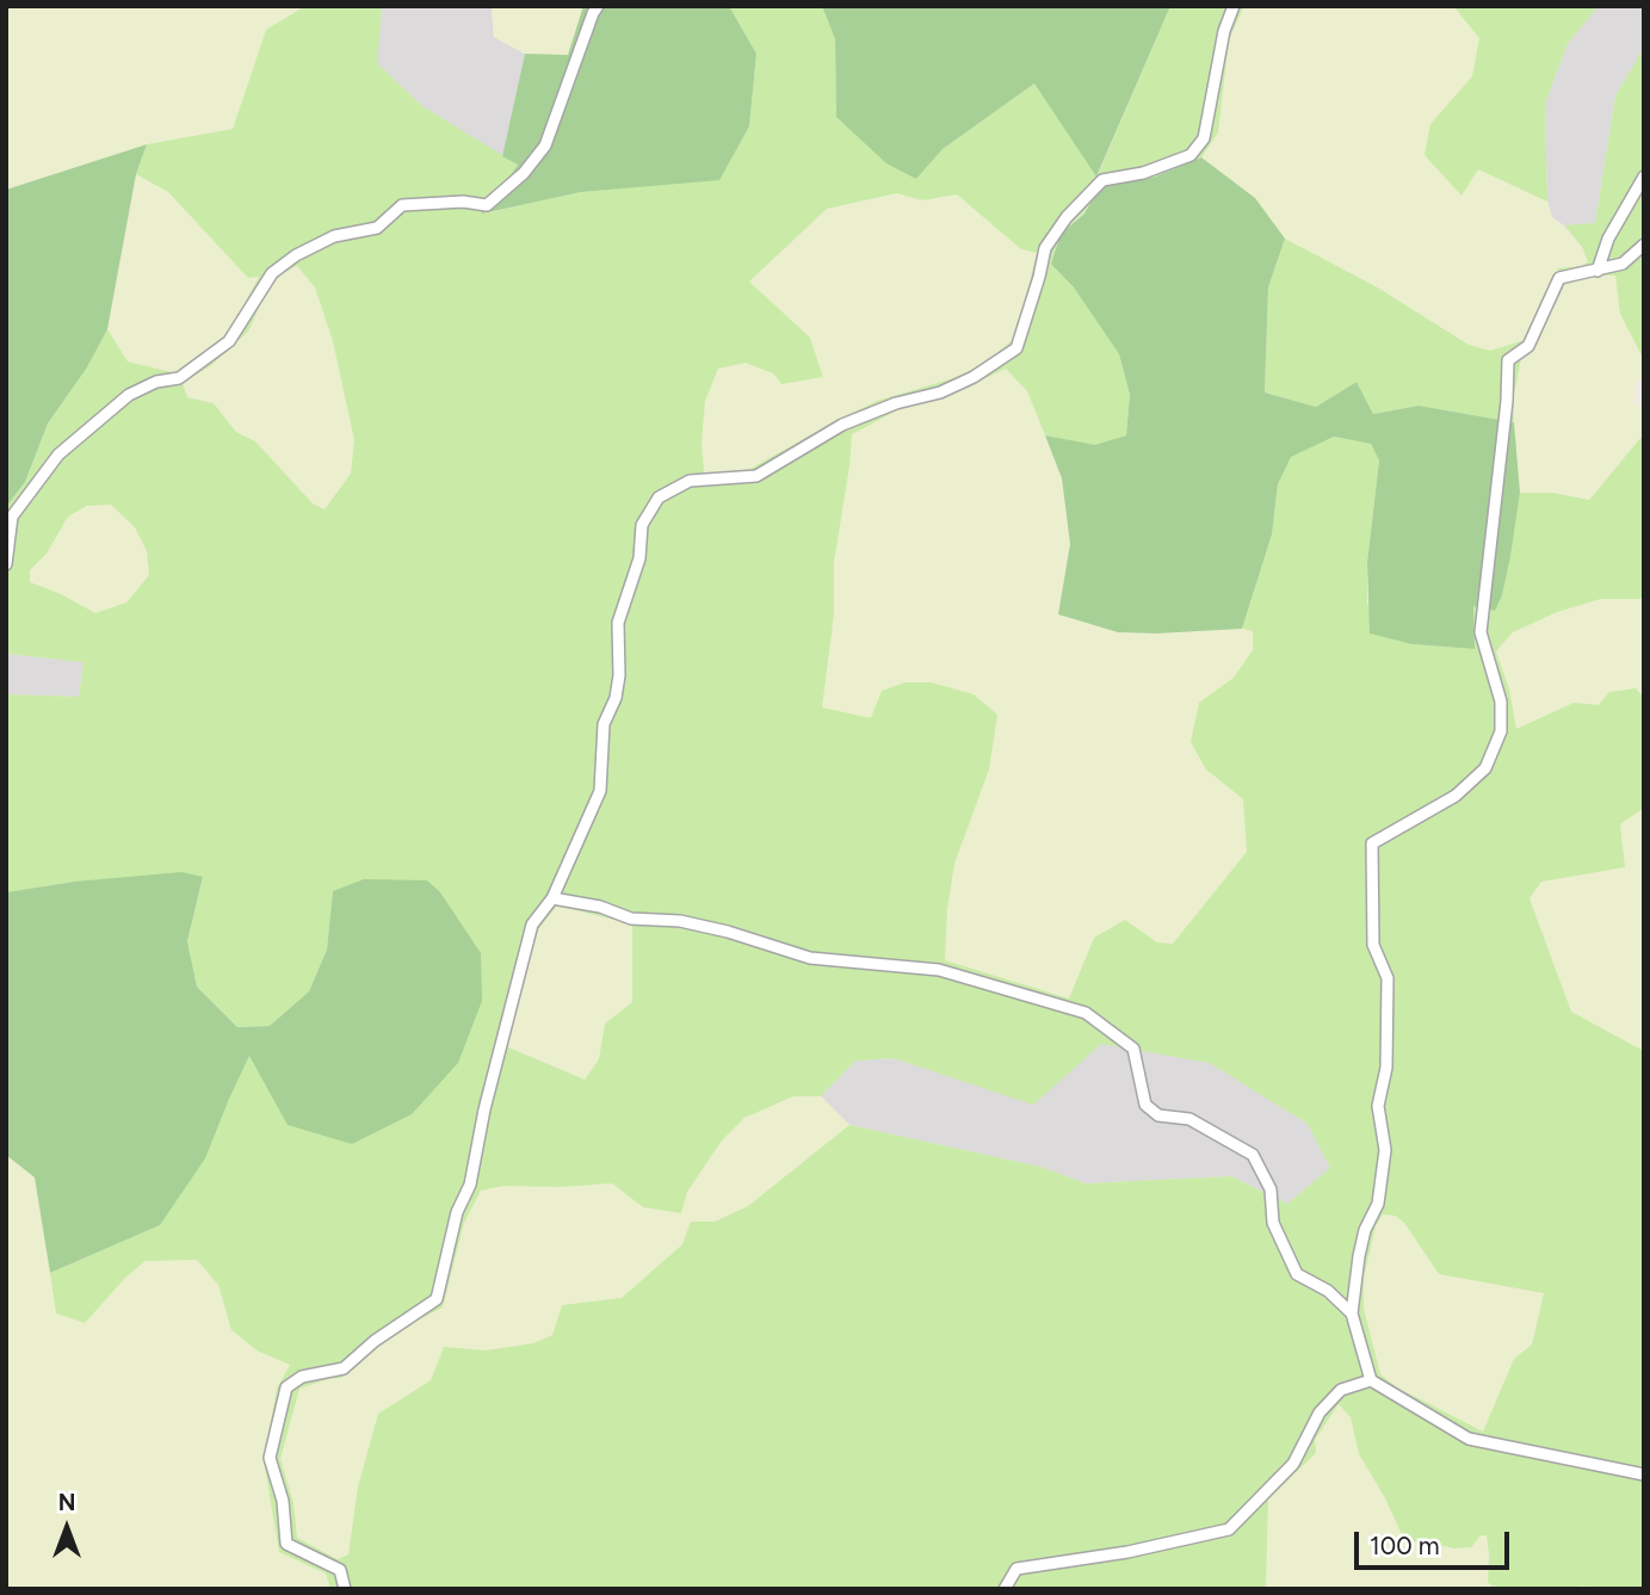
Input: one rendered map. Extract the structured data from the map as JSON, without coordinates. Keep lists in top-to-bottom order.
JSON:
{
  "scale_bar": "100 m",
  "north": "top"
}
